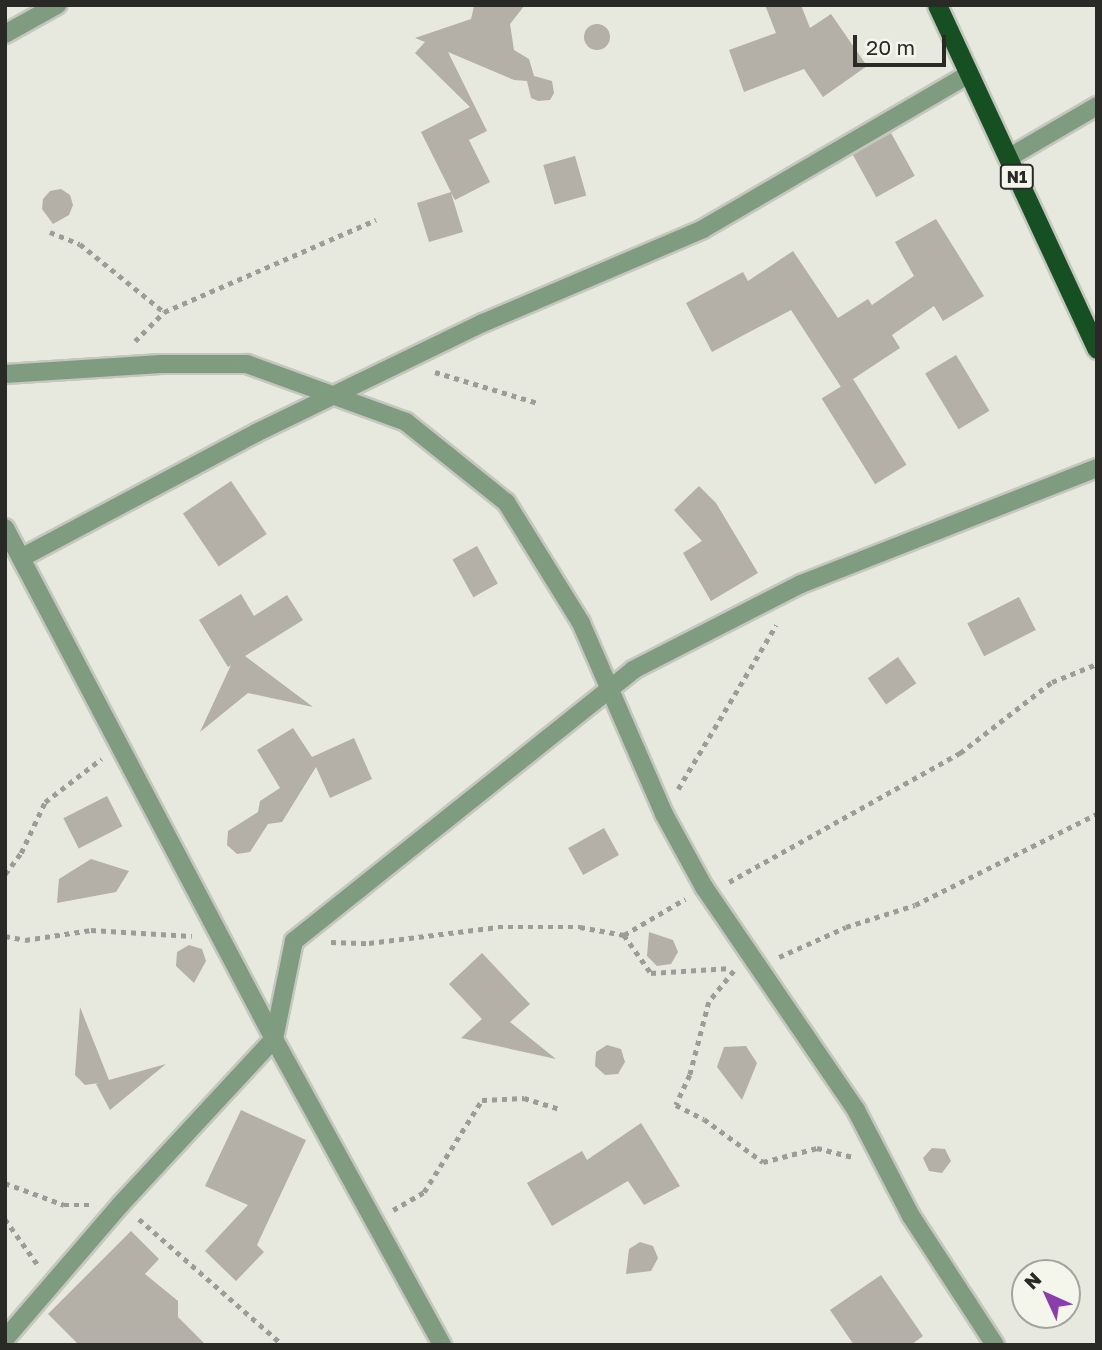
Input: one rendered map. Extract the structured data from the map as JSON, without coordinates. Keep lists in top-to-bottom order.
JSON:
{
  "streets": {
    "highway": ["N1"]
  },
  "scale_bar": "20 m",
  "north": "top left"
}
